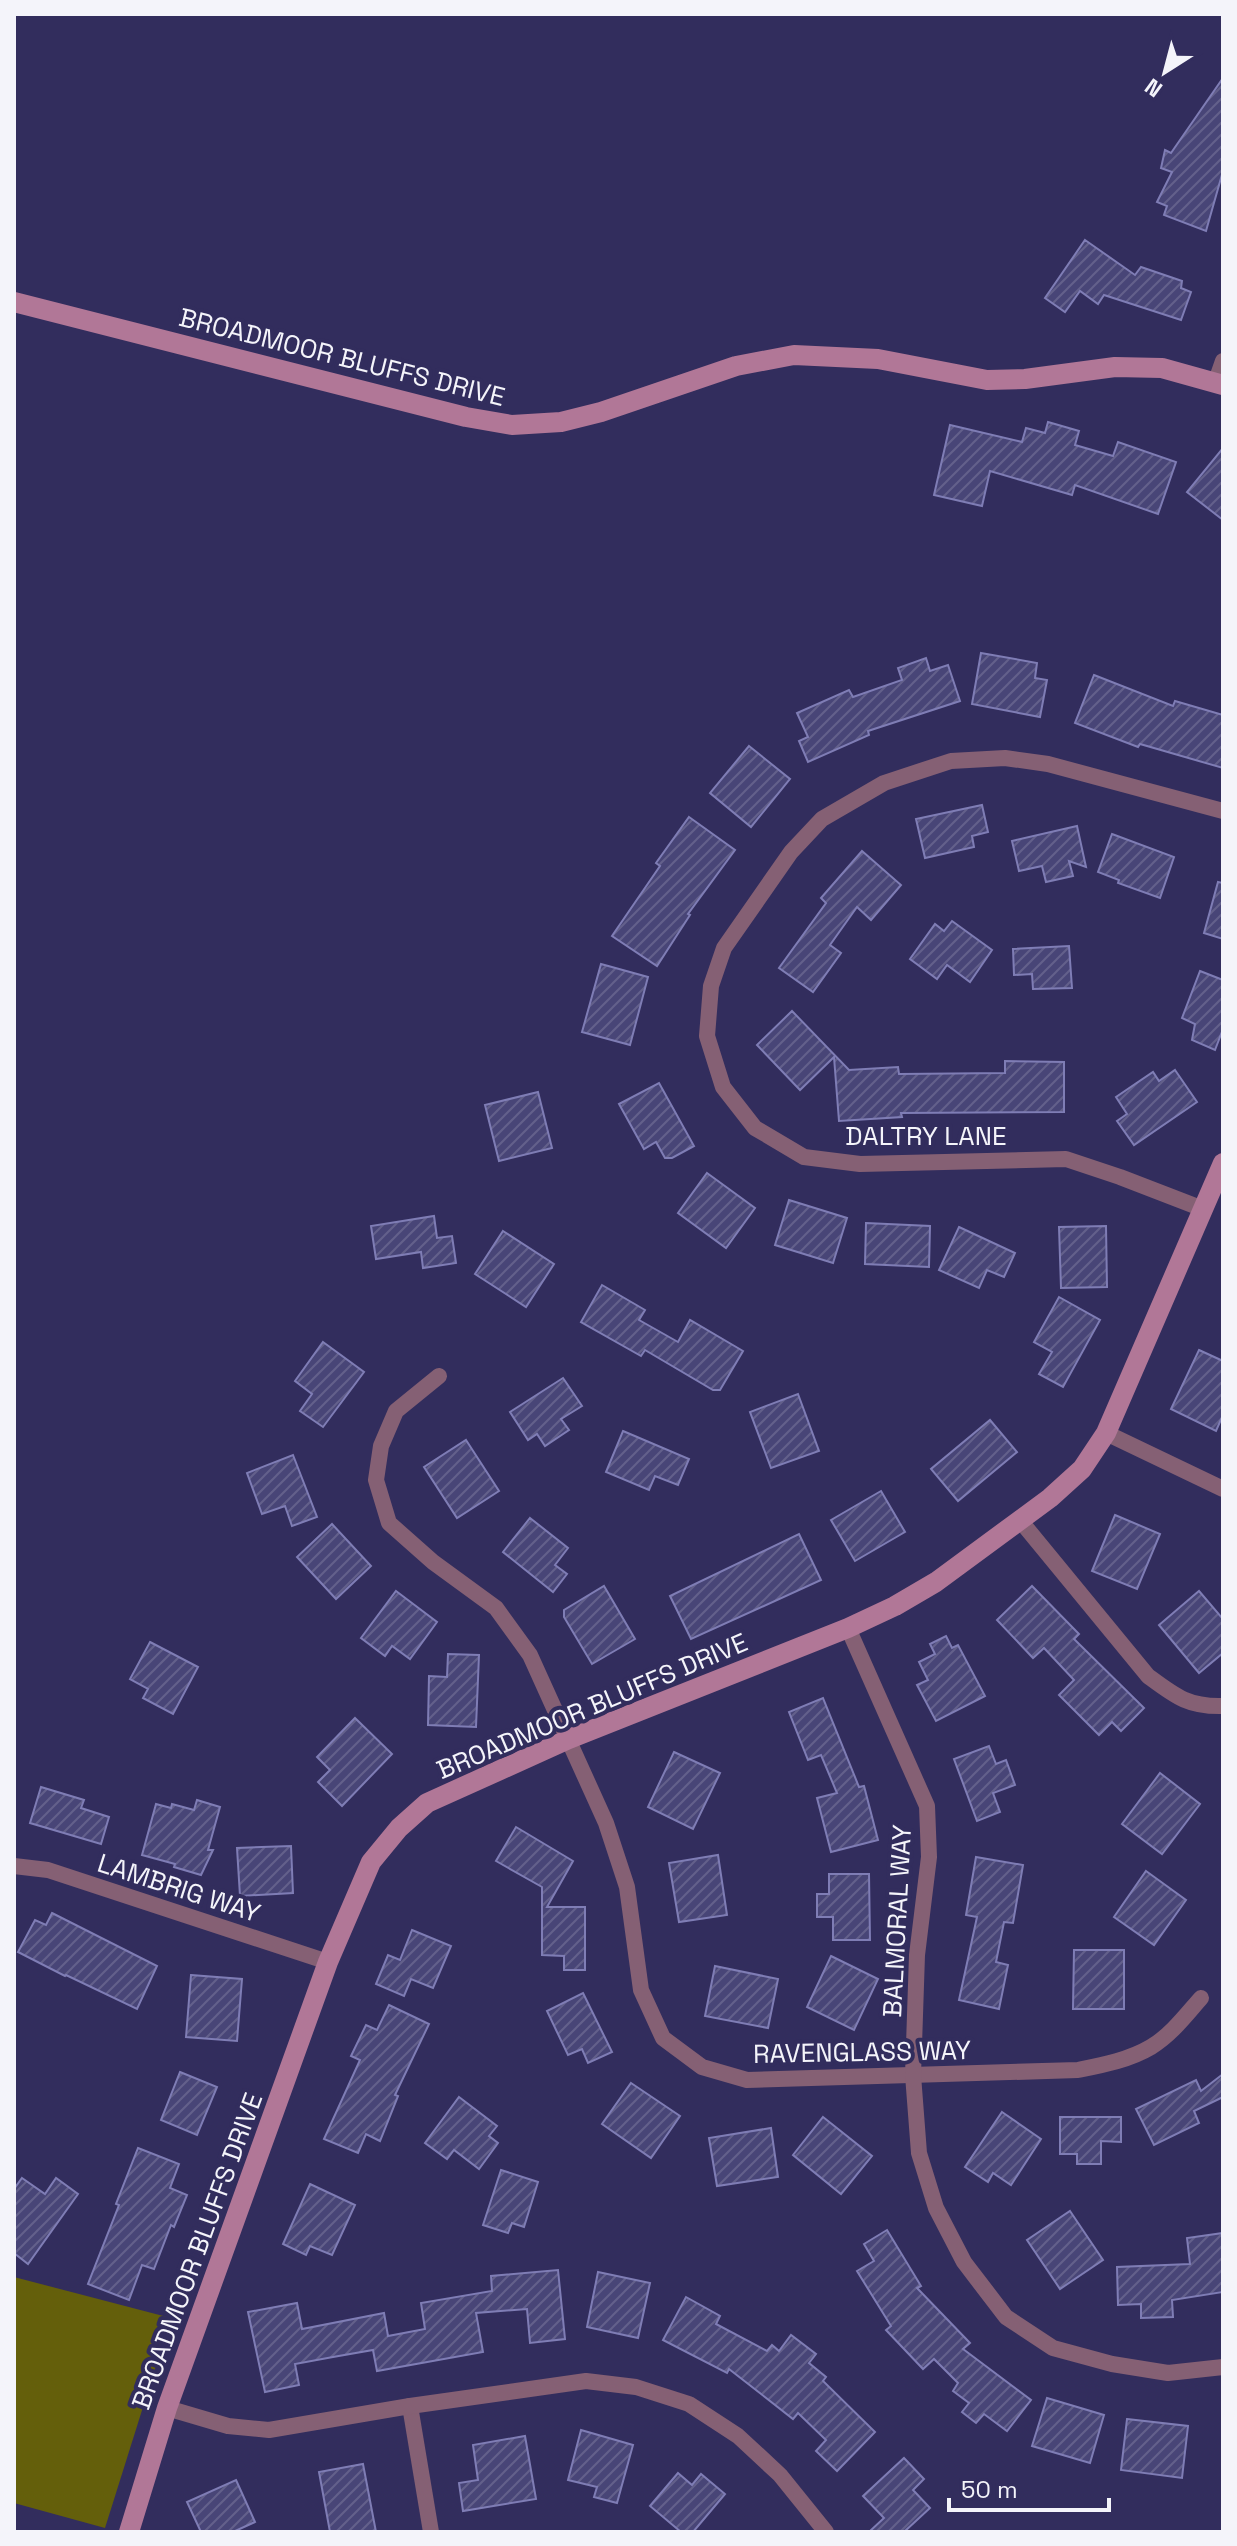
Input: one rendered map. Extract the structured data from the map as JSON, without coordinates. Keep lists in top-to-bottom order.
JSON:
{
  "streets": {
    "street": [
      "BROADMOOR BLUFFS DRIVE",
      "DALTRY LANE",
      "LAMBRIG WAY",
      "BALMORAL WAY",
      "RAVENGLASS WAY"
    ]
  },
  "crossings": [
    ["BROADMOOR BLUFFS DRIVE", "DALTRY LANE"],
    ["BROADMOOR BLUFFS DRIVE", "LAMBRIG WAY"],
    ["BROADMOOR BLUFFS DRIVE", "BALMORAL WAY"],
    ["BROADMOOR BLUFFS DRIVE", "RAVENGLASS WAY"],
    ["BALMORAL WAY", "RAVENGLASS WAY"]
  ],
  "scale_bar": "50 m",
  "north": "bottom left"
}
